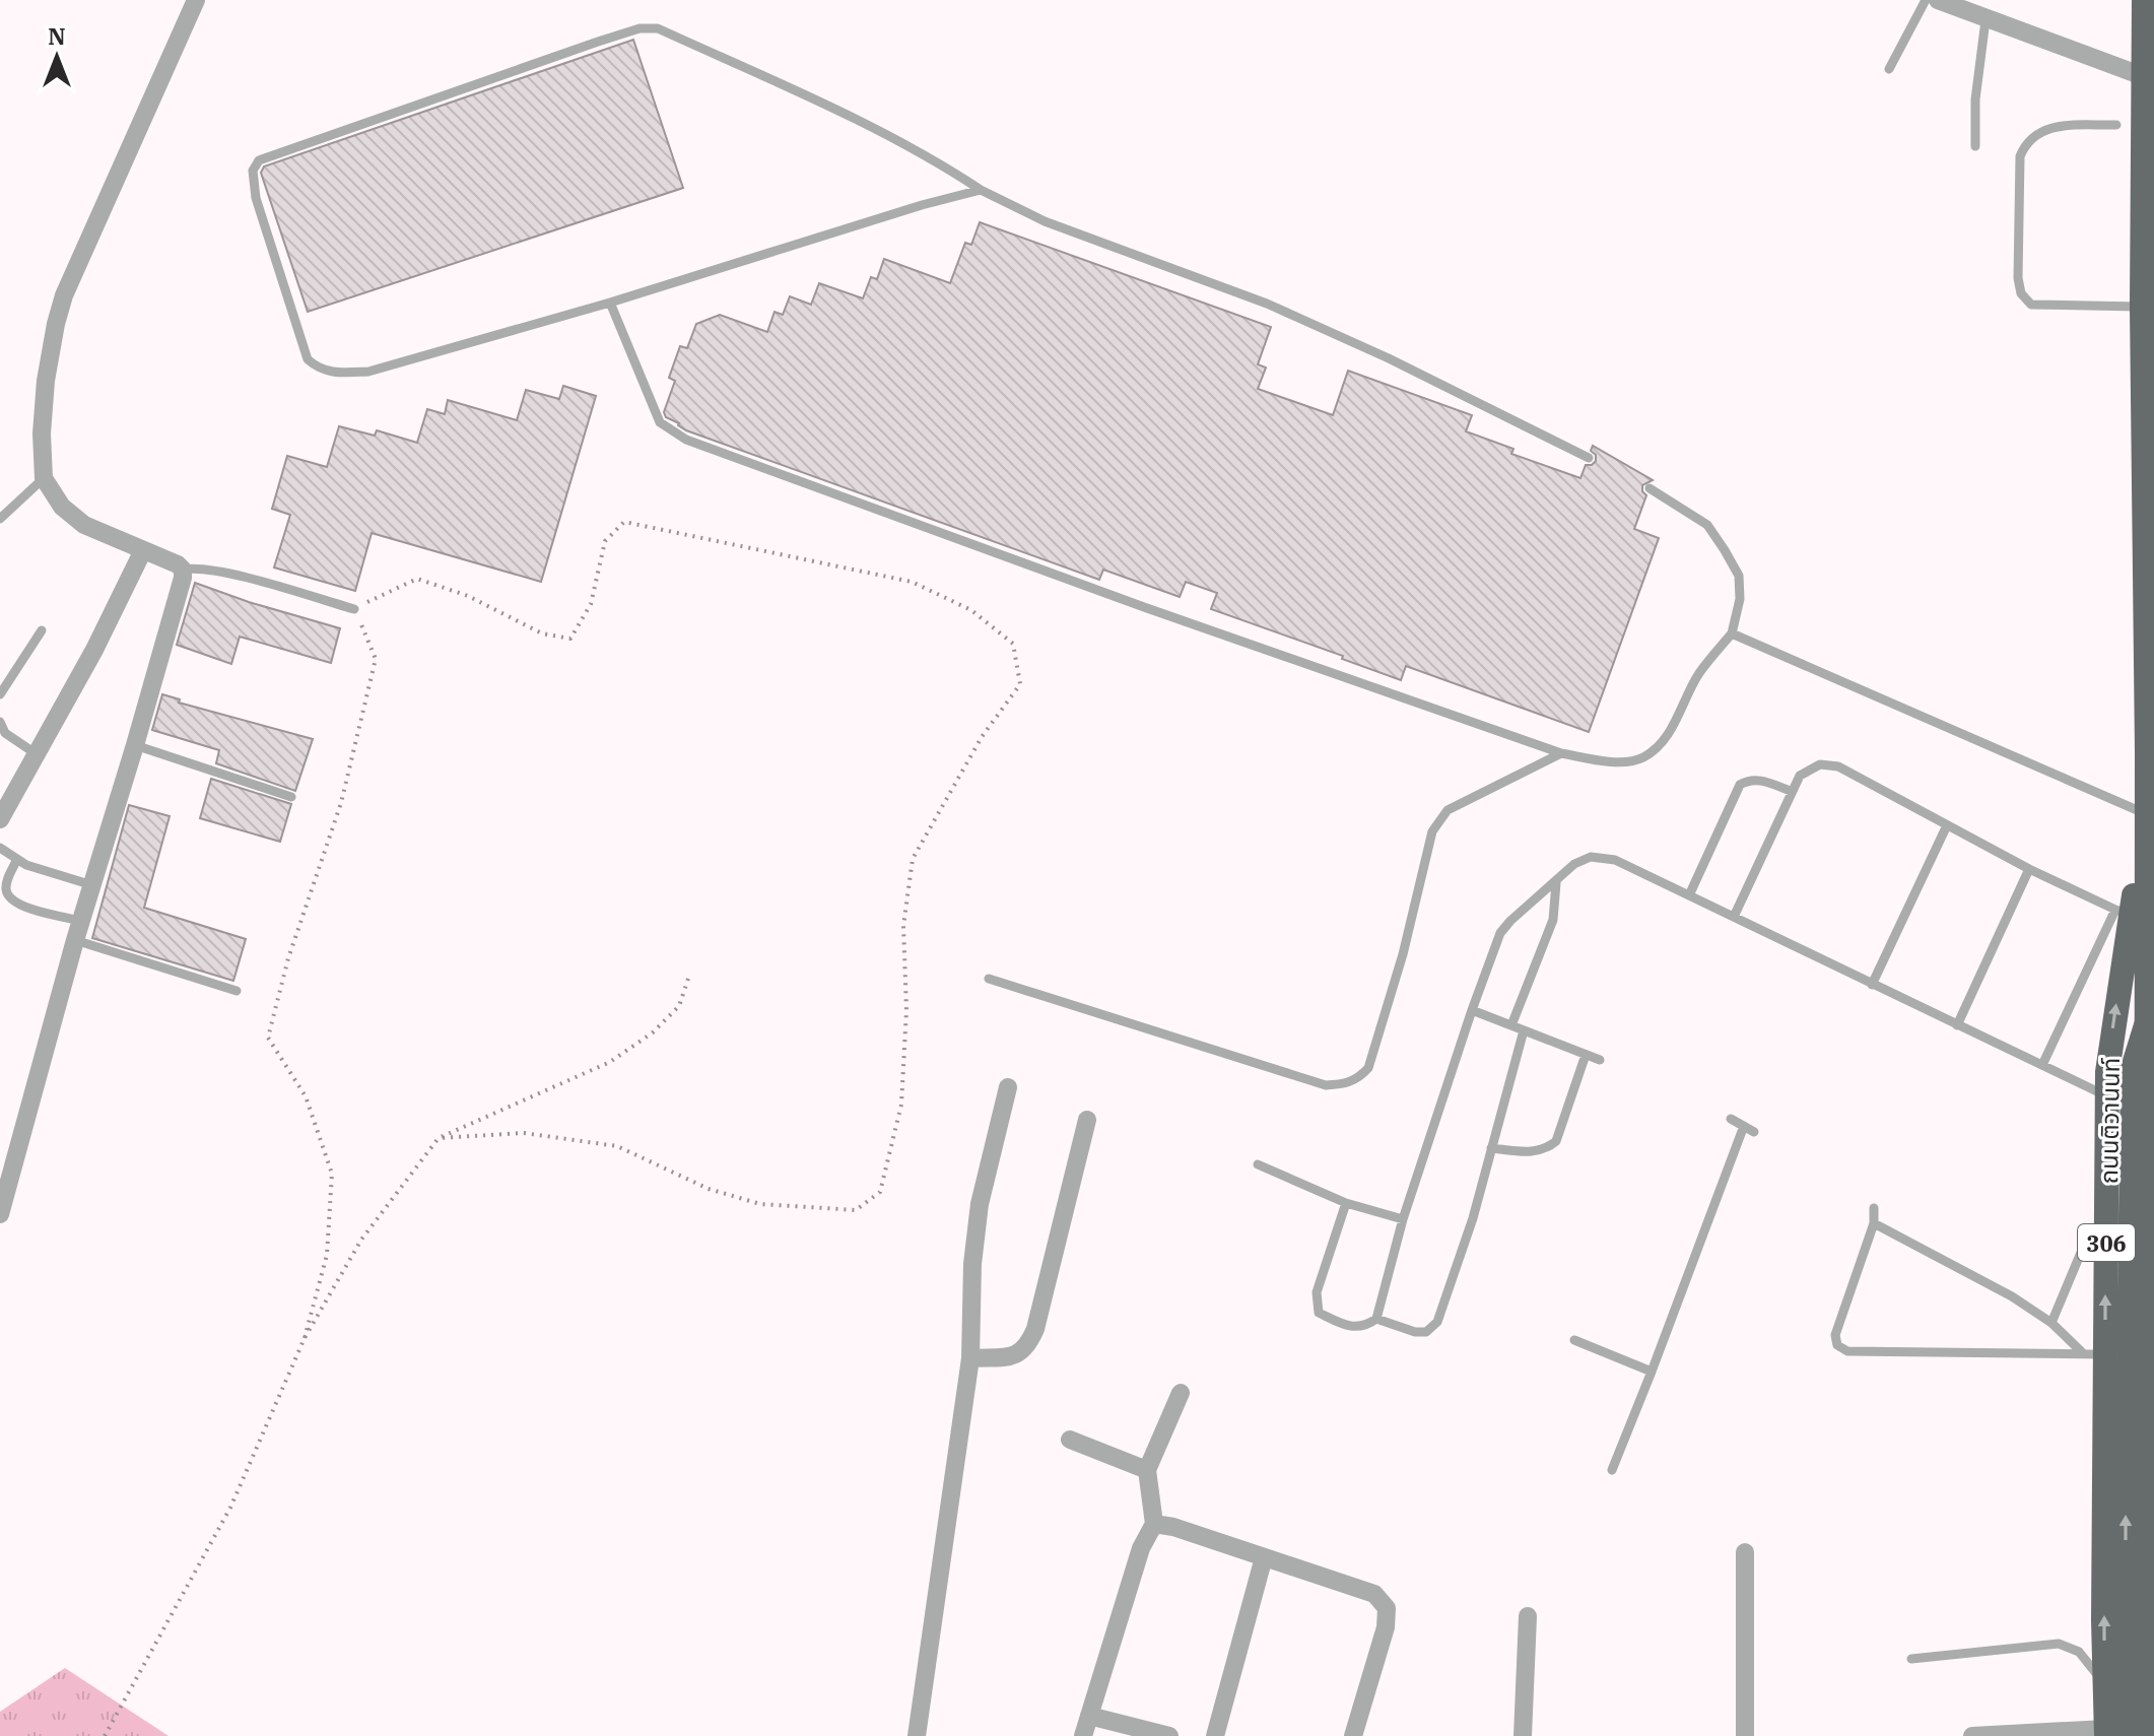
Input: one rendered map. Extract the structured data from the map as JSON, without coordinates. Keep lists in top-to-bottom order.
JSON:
{
  "streets": {
    "main road": ["ถนนติวานนท์", "306"]
  },
  "north": "top"
}
